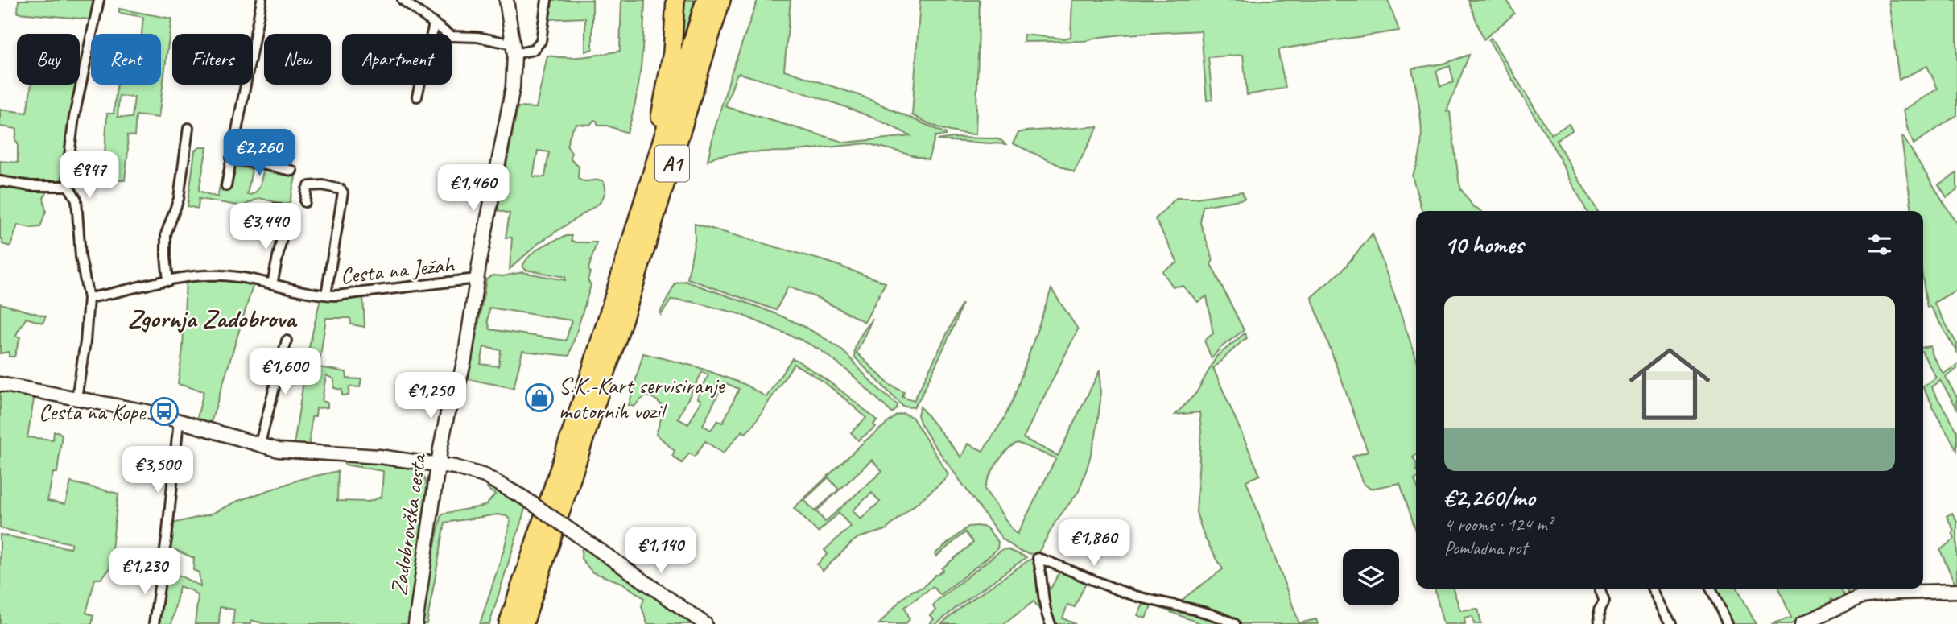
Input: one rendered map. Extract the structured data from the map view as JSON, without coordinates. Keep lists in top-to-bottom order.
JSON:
{
  "streets": {
    "highway": ["A1"],
    "main road": ["Zadobrovška cesta"],
    "street": ["Cesta na Ježah"]
  },
  "crossings": [
    ["Cesta na Ježah", "Zadobrovška cesta"]
  ],
  "districts": ["Zgornja Zadobrova"],
  "places": {
    "shop": ["S.K.-Kart servisiranje motornih vozil"],
    "bus stop": ["Cesta na Kope"]
  },
  "page": {
    "chip": [
      "Buy",
      "Rent",
      "Filters",
      "New",
      "Apartment"
    ],
    "price": [
      "€2,260",
      "€947",
      "€1,460",
      "€3,440",
      "€1,600",
      "€1,250",
      "€3,500",
      "€1,860",
      "€1,140",
      "€1,230"
    ],
    "heading": "10 homes",
    "list": [
      {
        "name": "€2,260/mo",
        "note": "4 rooms · 124 m² · Pomladna pot"
      }
    ]
  }
}
